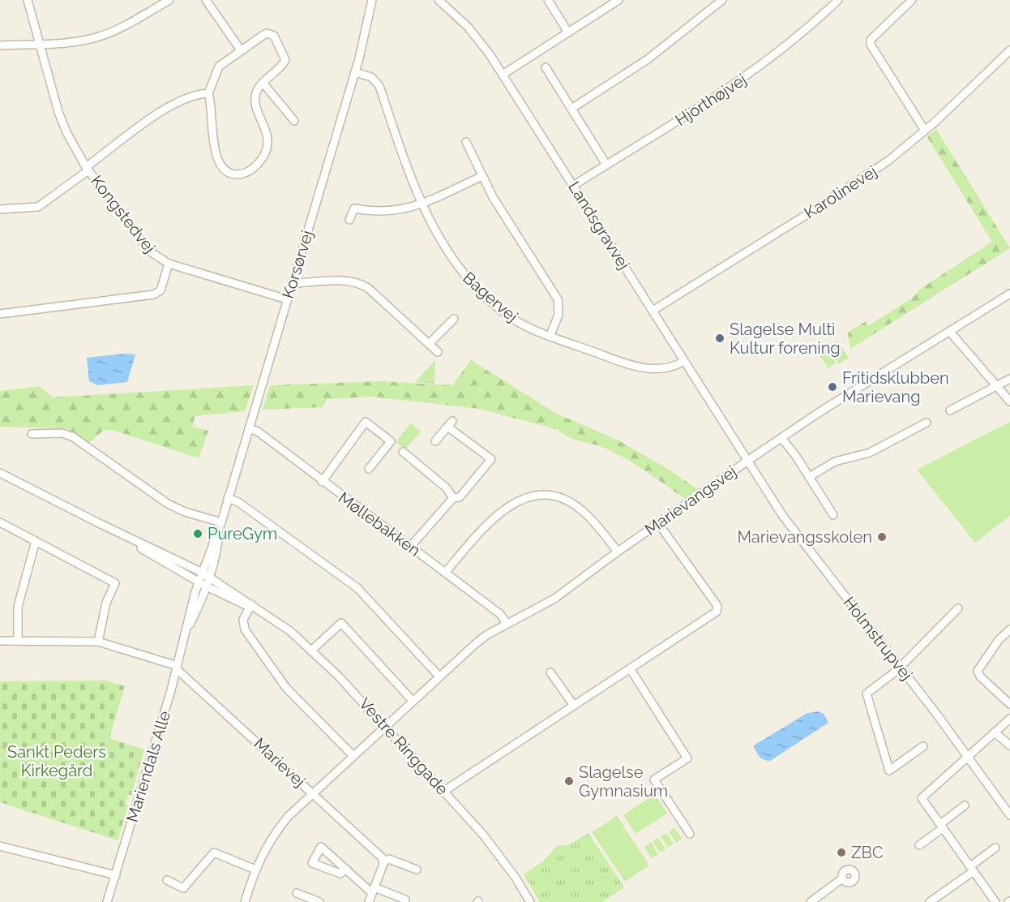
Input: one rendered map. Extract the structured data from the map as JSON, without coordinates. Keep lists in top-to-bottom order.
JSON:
{
  "streets": {
    "street": [
      "Hjorthøjvej",
      "Karolinevej",
      "Kongstedvej",
      "Landsgravvej",
      "Korsørvej",
      "Bagervej",
      "Marievangsvej",
      "Møllebakken",
      "Holmstrupvej",
      "Vestre Ringgade",
      "Marievej",
      "Mariendals Alle"
    ]
  },
  "crossings": [
    ["Hjorthøjvej", "Landsgravvej"],
    ["Karolinevej", "Landsgravvej"],
    ["Kongstedvej", "Korsørvej"],
    ["Landsgravvej", "Bagervej"],
    ["Landsgravvej", "Marievangsvej"],
    ["Landsgravvej", "Holmstrupvej"],
    ["Korsørvej", "Bagervej"],
    ["Korsørvej", "Møllebakken"],
    ["Korsørvej", "Vestre Ringgade"],
    ["Korsørvej", "Mariendals Alle"],
    ["Marievangsvej", "Møllebakken"],
    ["Marievangsvej", "Holmstrupvej"],
    ["Marievangsvej", "Vestre Ringgade"],
    ["Marievangsvej", "Marievej"],
    ["Vestre Ringgade", "Mariendals Alle"],
    ["Marievej", "Mariendals Alle"]
  ],
  "parks": ["Sankt Peders Kirkegård"],
  "places": [
    "Slagelse Multi Kultur forening",
    "Fritidsklubben Marievang",
    "PureGym",
    "Marievangsskolen",
    "Slagelse Gymnasium",
    "ZBC"
  ]
}
